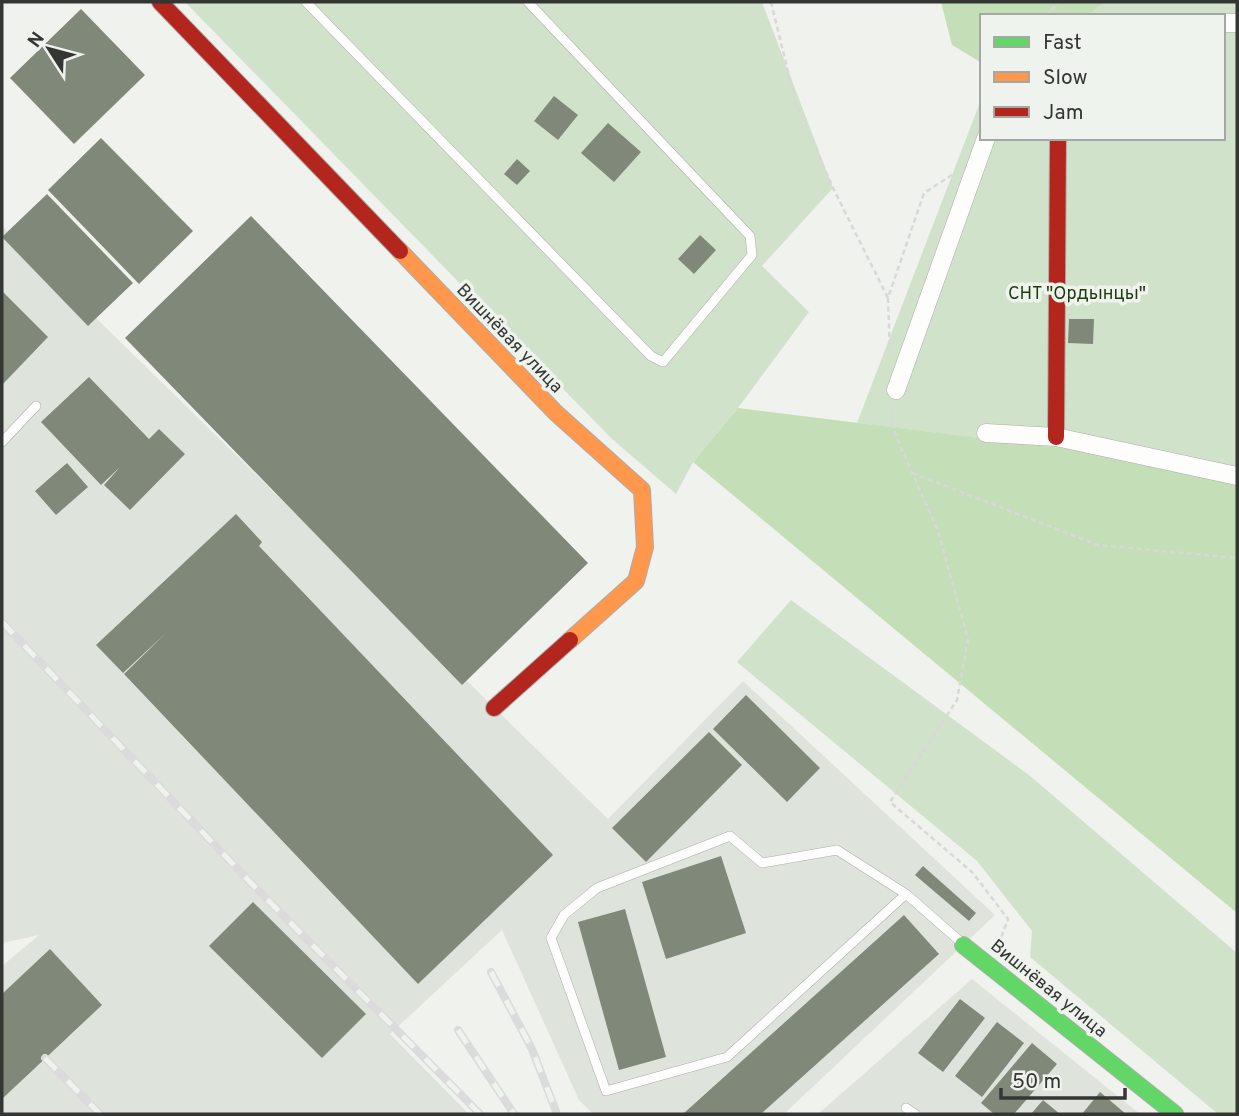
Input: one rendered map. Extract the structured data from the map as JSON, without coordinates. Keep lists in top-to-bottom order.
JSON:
{
  "streets": {
    "street": ["Вишнёвая улица"]
  },
  "parks": ["СНТ \"Ордынцы\""],
  "legend": ["Fast", "Slow", "Jam"],
  "scale_bar": "50 m",
  "north": "top left"
}
